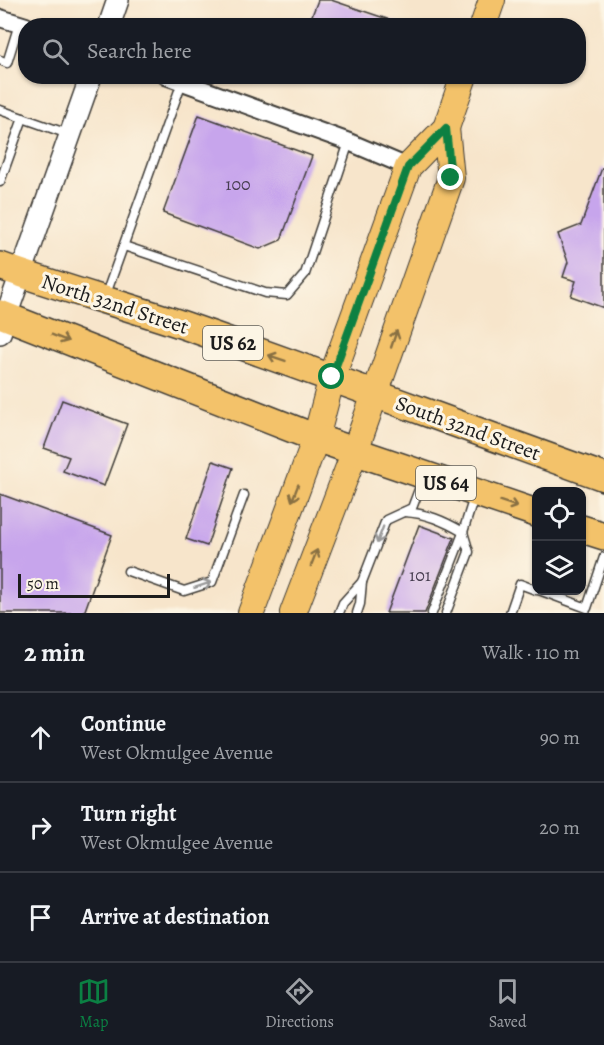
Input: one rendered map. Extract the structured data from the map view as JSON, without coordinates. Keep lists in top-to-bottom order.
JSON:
{
  "streets": {
    "highway": [
      "North 32nd Street",
      "US 62",
      "South 32nd Street",
      "US 64"
    ]
  },
  "crossings": [
    ["North 32nd Street", "South 32nd Street"]
  ],
  "house_numbers": ["100", "101"],
  "scale_bar": "50 m",
  "page": {
    "search": "Search here",
    "scale": "50 m",
    "heading": ["2 min", "Walk · 110 m"],
    "list": [
      ["Continue", "West Okmulgee Avenue", "90 m"],
      ["Turn right", "West Okmulgee Avenue", "20 m"],
      "Arrive at destination"
    ],
    "nav": ["Map", "Directions", "Saved"]
  }
}
